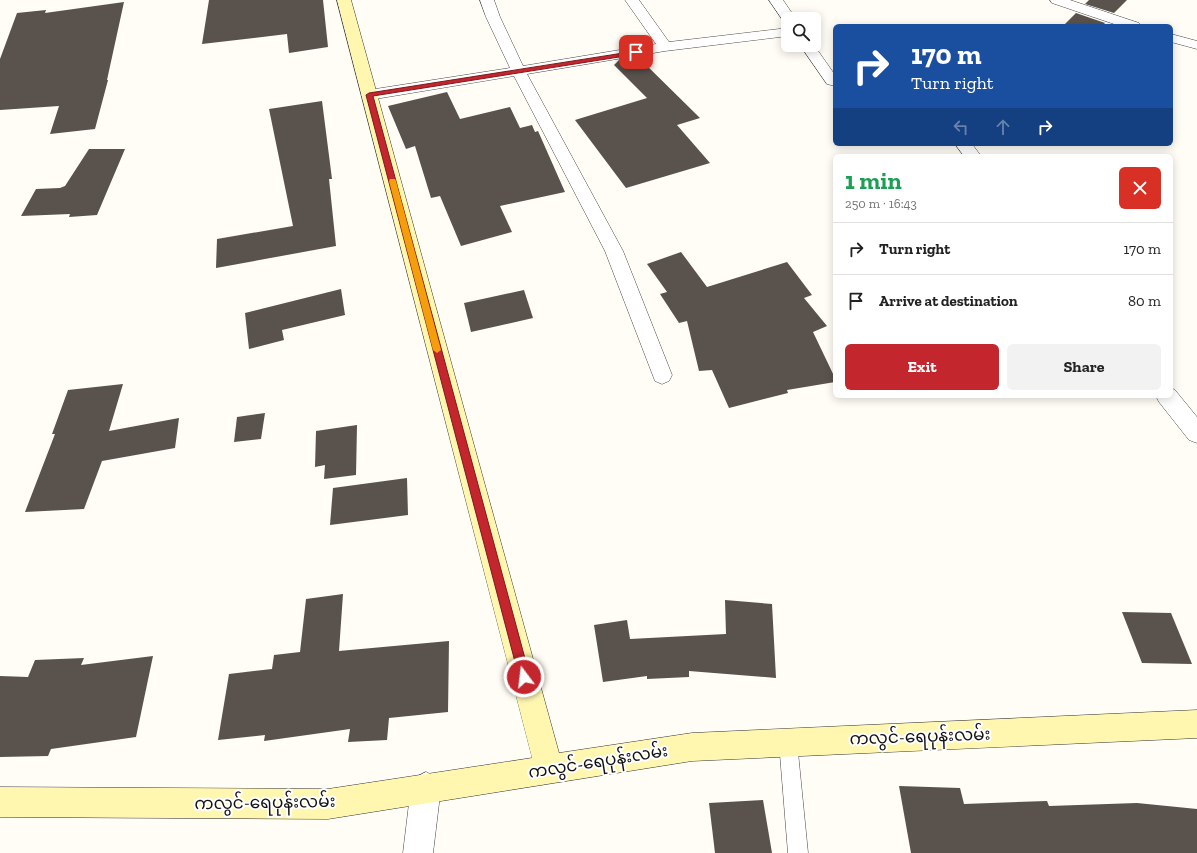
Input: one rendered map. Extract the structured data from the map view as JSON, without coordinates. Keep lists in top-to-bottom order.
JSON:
{
  "streets": {
    "street": ["ကလွင်-ရေပုန်းလမ်း"]
  },
  "page": {
    "turn": ["170 m", "Turn right"],
    "heading": ["1 min", "250 m · 16:43"],
    "list": [
      {
        "name": "Turn right",
        "value": "170 m"
      },
      {
        "name": "Arrive at destination",
        "value": "80 m"
      }
    ],
    "buttons": ["Exit", "Share"]
  }
}
